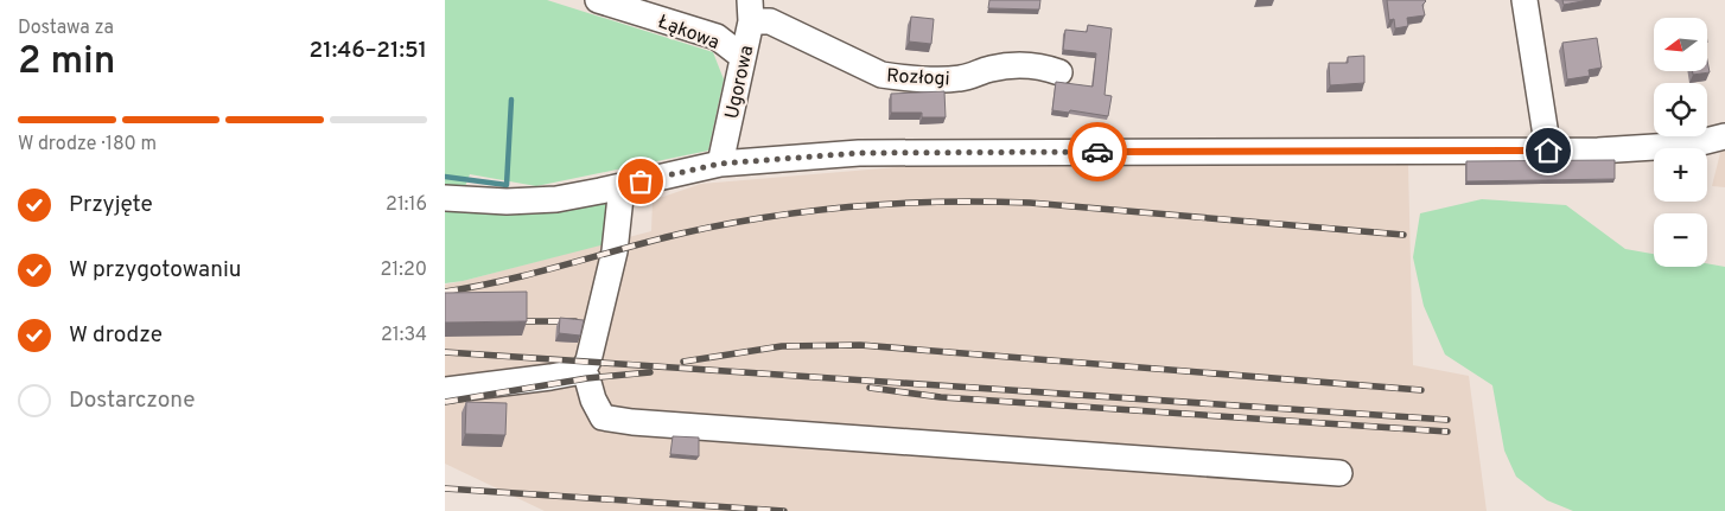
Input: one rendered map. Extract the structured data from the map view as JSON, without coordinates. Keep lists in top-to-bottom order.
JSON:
{
  "streets": {
    "street": ["Łąkowa", "Rozłogi", "Ugorowa"]
  },
  "crossings": [
    ["Łąkowa", "Ugorowa"],
    ["Rozłogi", "Ugorowa"]
  ],
  "north": "left",
  "page": {
    "heading": ["2 min", "Dostawa za", "21:46–21:51"],
    "map_buttons": ["+", "−"],
    "bar": "W drodze · 180 m",
    "list": [
      ["Przyjęte", "21:16"],
      ["W przygotowaniu", "21:20"],
      ["W drodze", "21:34"],
      "Dostarczone"
    ]
  }
}
